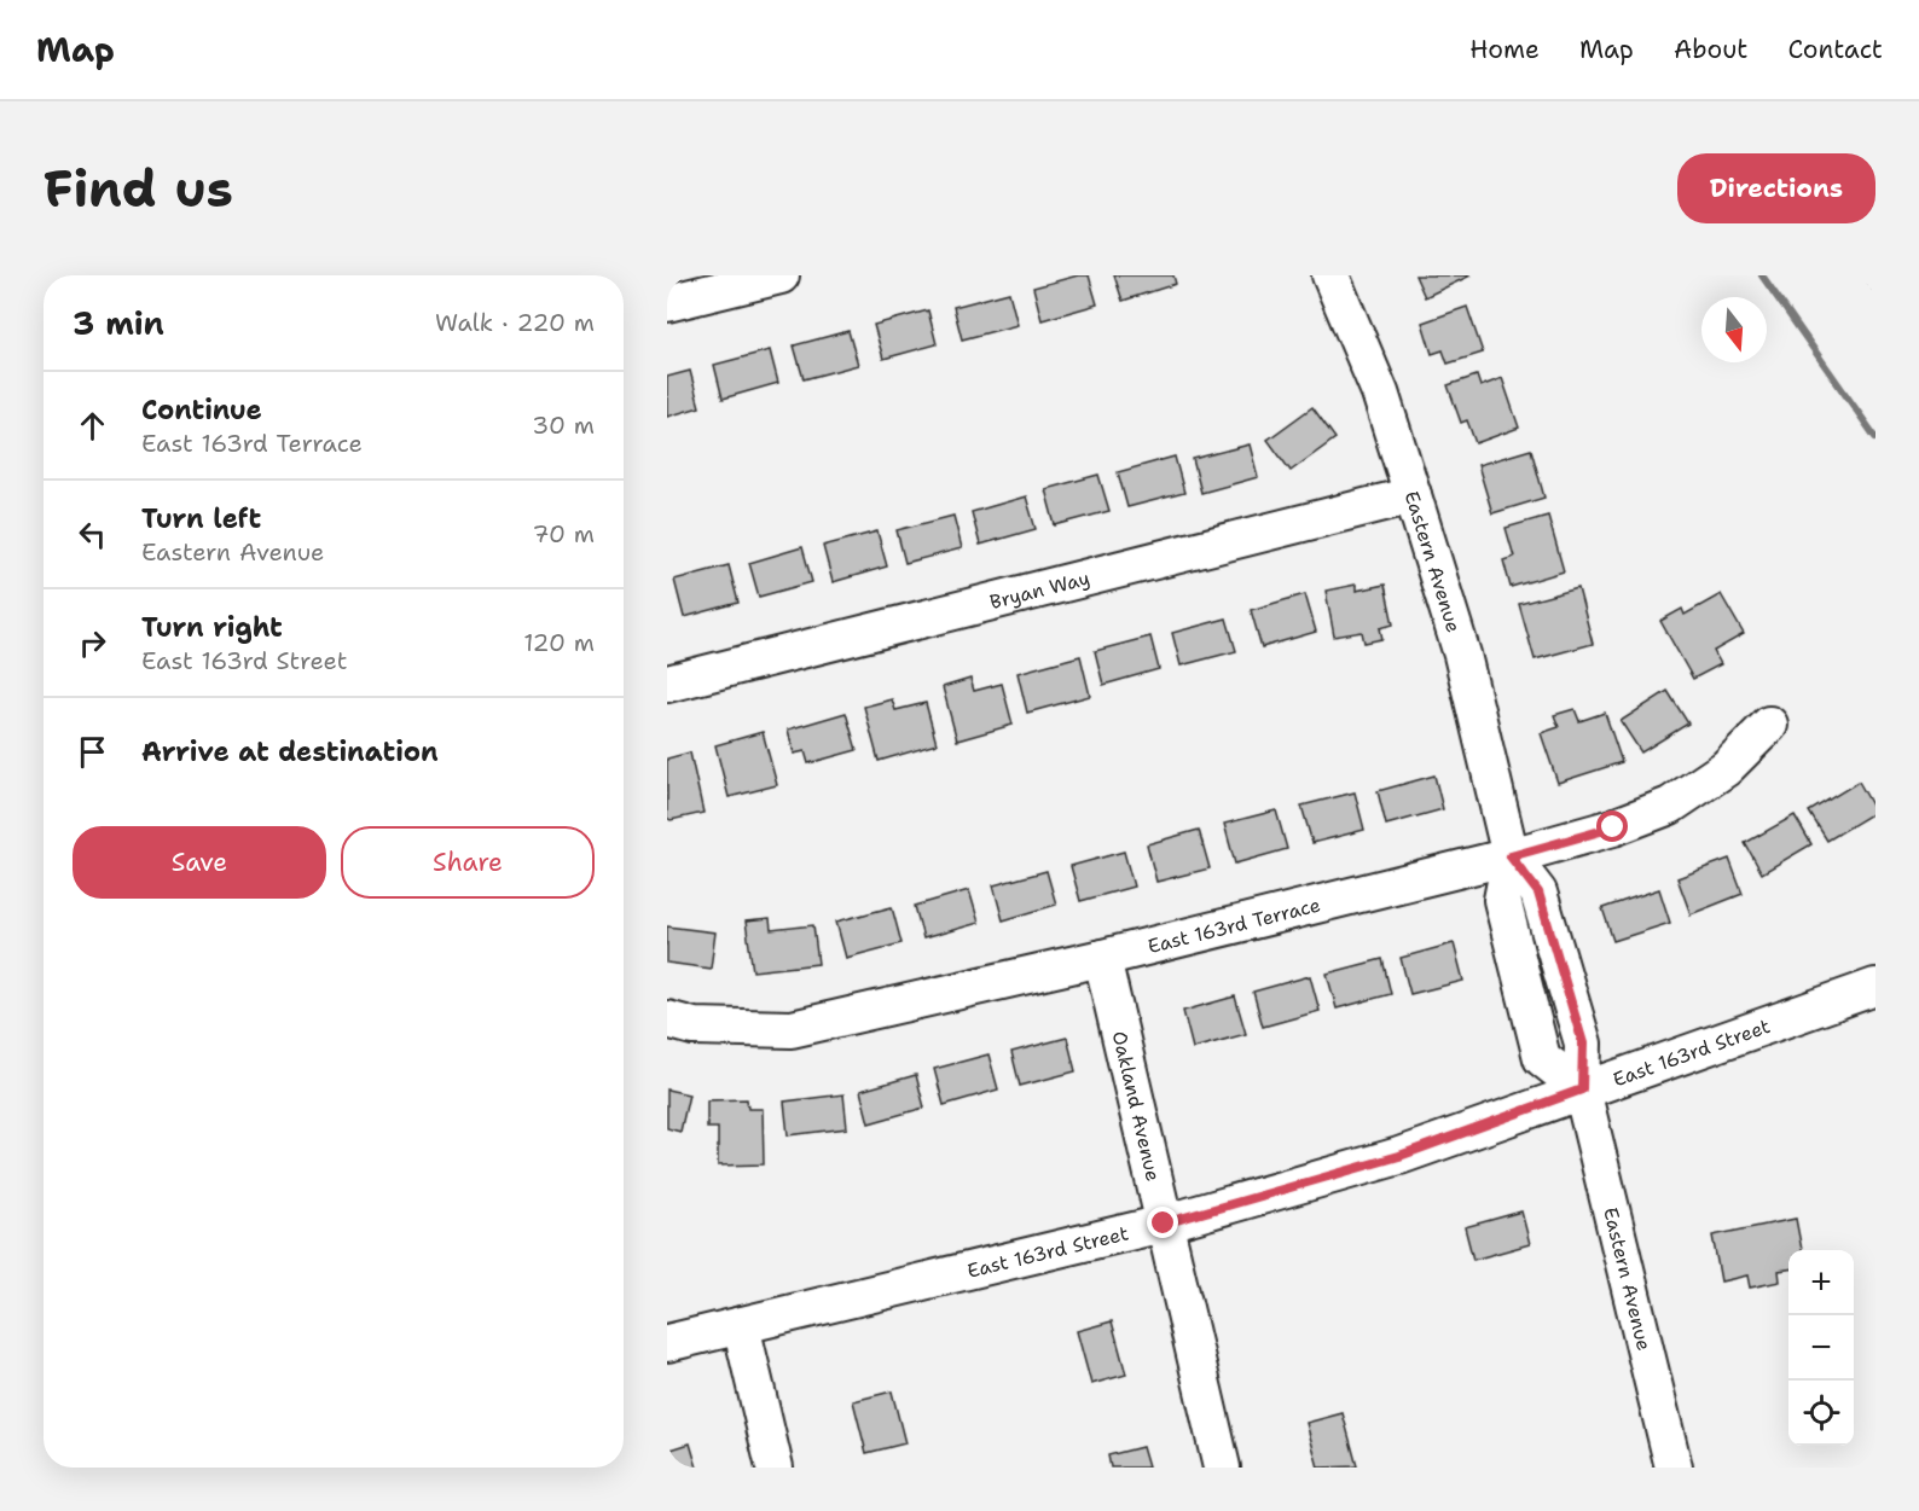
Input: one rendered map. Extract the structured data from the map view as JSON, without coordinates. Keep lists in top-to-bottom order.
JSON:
{
  "streets": {
    "street": [
      "Eastern Avenue",
      "Bryan Way",
      "East 163rd Terrace",
      "East 163rd Street",
      "Oakland Avenue"
    ]
  },
  "crossings": [
    ["Eastern Avenue", "Bryan Way"],
    ["Eastern Avenue", "East 163rd Terrace"],
    ["Eastern Avenue", "East 163rd Street"],
    ["East 163rd Terrace", "Oakland Avenue"],
    ["East 163rd Street", "Oakland Avenue"]
  ],
  "north": "bottom",
  "page": {
    "header": "Map",
    "nav": [
      "Home",
      "Map",
      "About",
      "Contact"
    ],
    "buttons": [
      "Directions",
      ["Save", "Share"]
    ],
    "title": "Find us",
    "heading": ["3 min", "Walk · 220 m"],
    "list": [
      ["Continue", "East 163rd Terrace", "30 m"],
      ["Turn left", "Eastern Avenue", "70 m"],
      ["Turn right", "East 163rd Street", "120 m"],
      "Arrive at destination"
    ],
    "map_buttons": ["+", "−"]
  }
}
